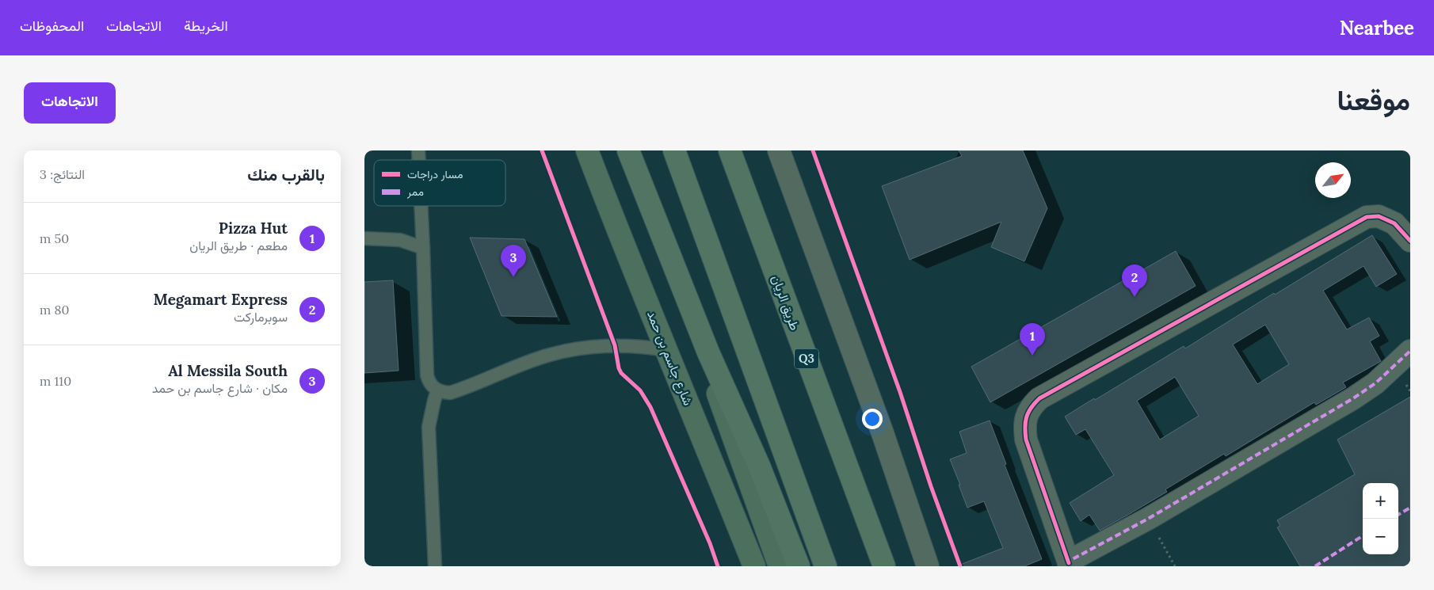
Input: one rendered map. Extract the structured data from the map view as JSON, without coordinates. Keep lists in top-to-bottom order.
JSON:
{
  "streets": {
    "highway": ["طريق الريان", "Q3"],
    "main road": ["شارع جاسم بن حمد"]
  },
  "legend": ["مسار دراجات", "ممر"],
  "north": "top right",
  "page": {
    "header": "Nearbee",
    "nav": ["الخريطة", "الاتجاهات", "المحفوظات"],
    "title": "موقعنا",
    "buttons": "الاتجاهات",
    "heading": ["بالقرب منك", "النتائج: 3"],
    "list": [
      {
        "mark": "1",
        "name": "Pizza Hut",
        "note": "مطعم · طريق الريان",
        "value": "50 m"
      },
      {
        "mark": "2",
        "name": "Megamart Express",
        "note": "سوبرماركت",
        "value": "80 m"
      },
      {
        "mark": "3",
        "name": "Al Messila South",
        "note": "مكان · شارع جاسم بن حمد",
        "value": "110 m"
      }
    ],
    "pins": ["3", "2", "1"],
    "map_buttons": ["+", "−"]
  }
}
